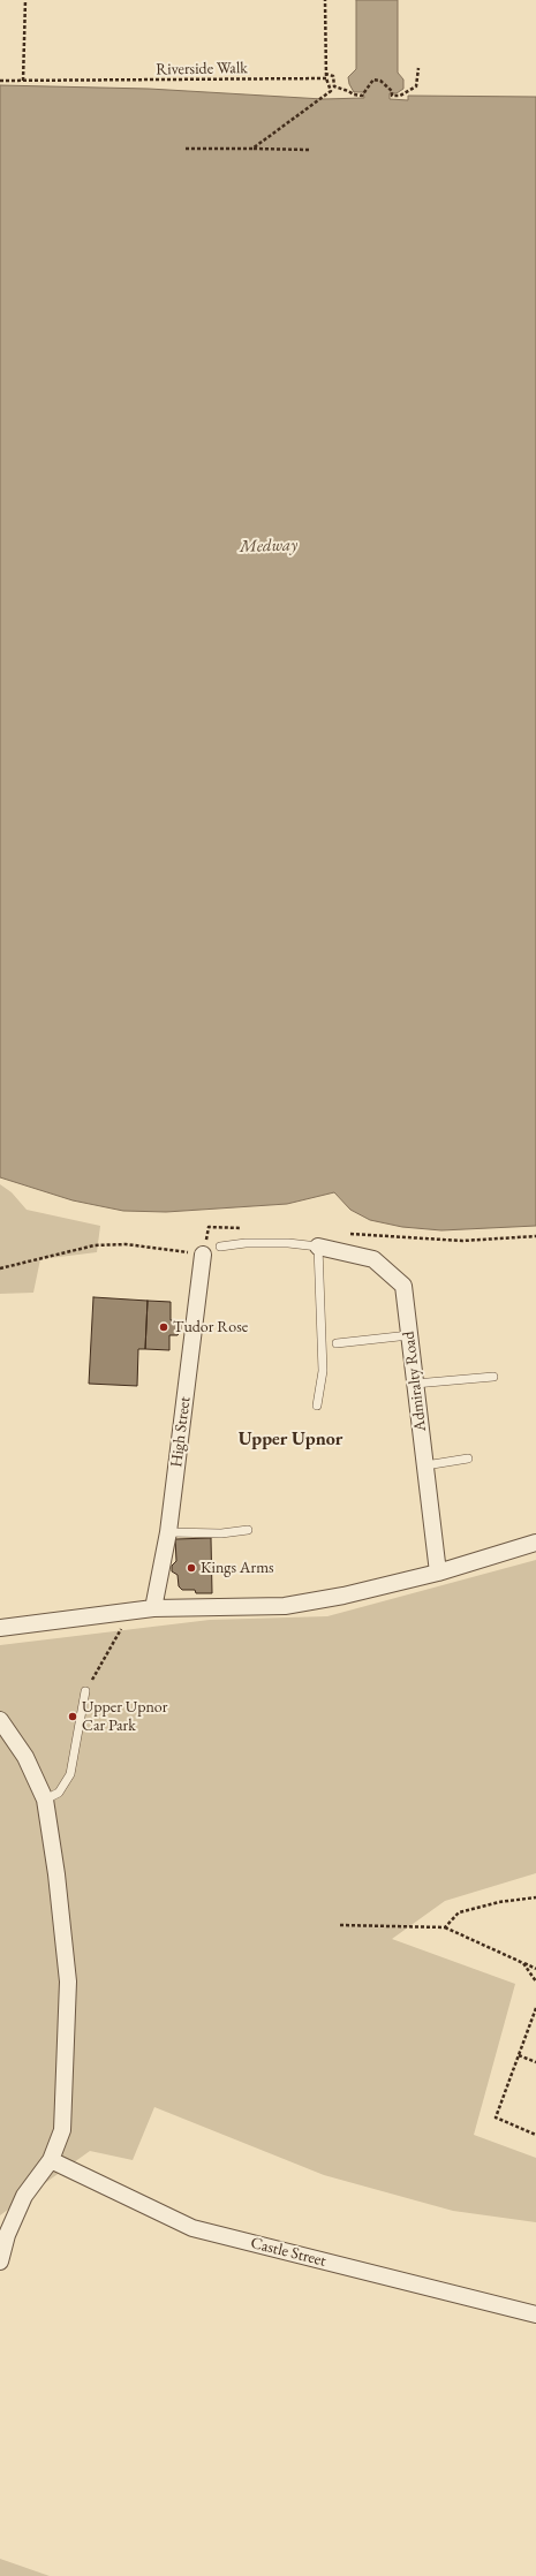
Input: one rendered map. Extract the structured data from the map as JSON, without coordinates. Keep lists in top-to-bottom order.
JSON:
{
  "streets": {
    "street": ["Admiralty Road", "High Street", "Castle Street"],
    "path": ["Riverside Walk"]
  },
  "districts": ["Upper Upnor"],
  "water": ["Medway"],
  "places": ["Tudor Rose", "Kings Arms", "Upper Upnor Car Park"]
}
